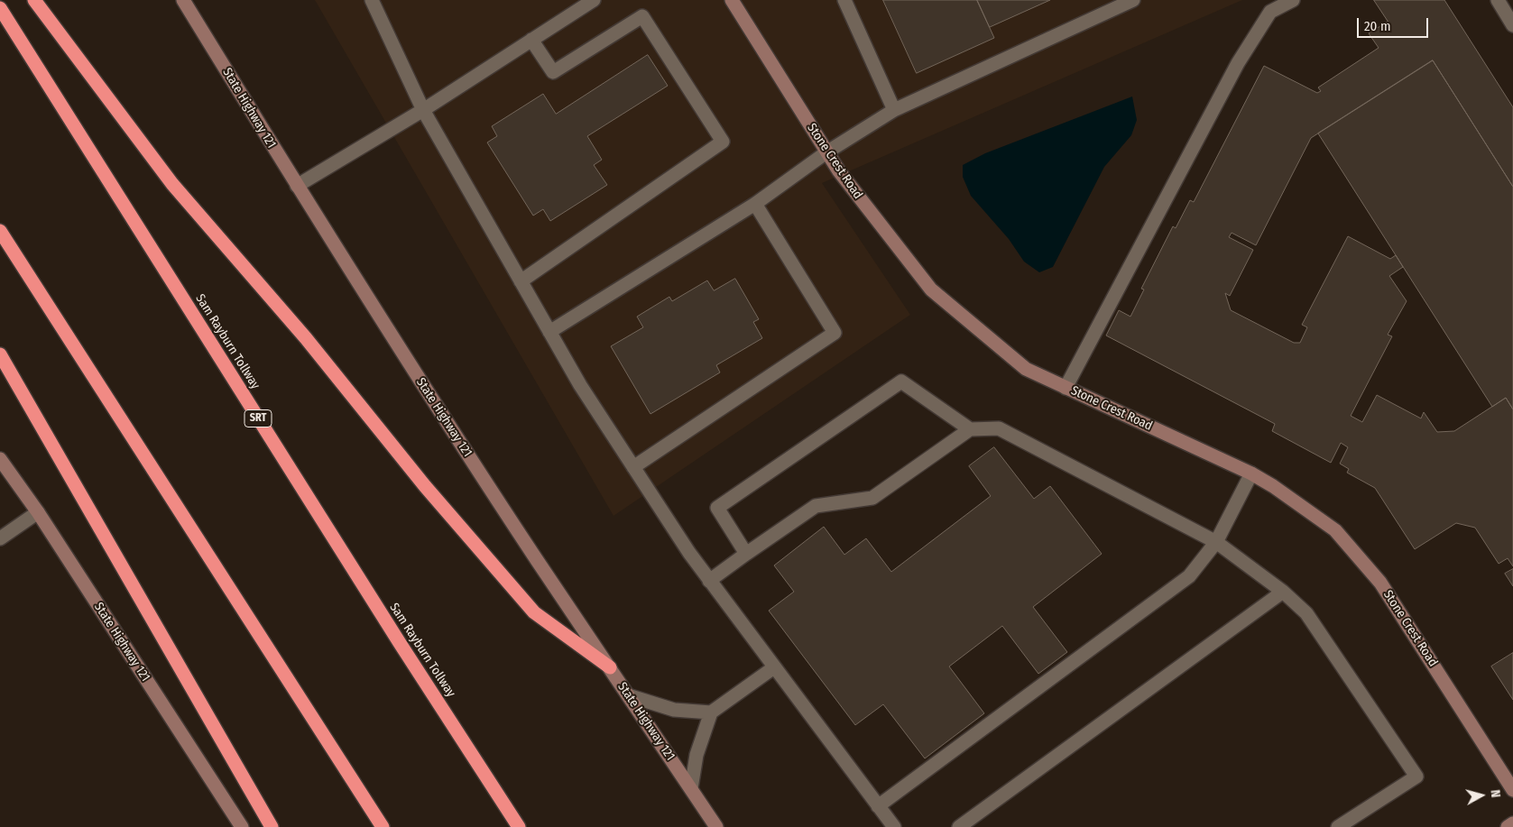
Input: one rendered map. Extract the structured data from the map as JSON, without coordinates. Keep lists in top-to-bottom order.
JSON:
{
  "streets": {
    "highway": ["Sam Rayburn Tollway", "SRT"],
    "main road": ["State Highway 121", "Stone Crest Road"]
  },
  "scale_bar": "20 m",
  "north": "right"
}
